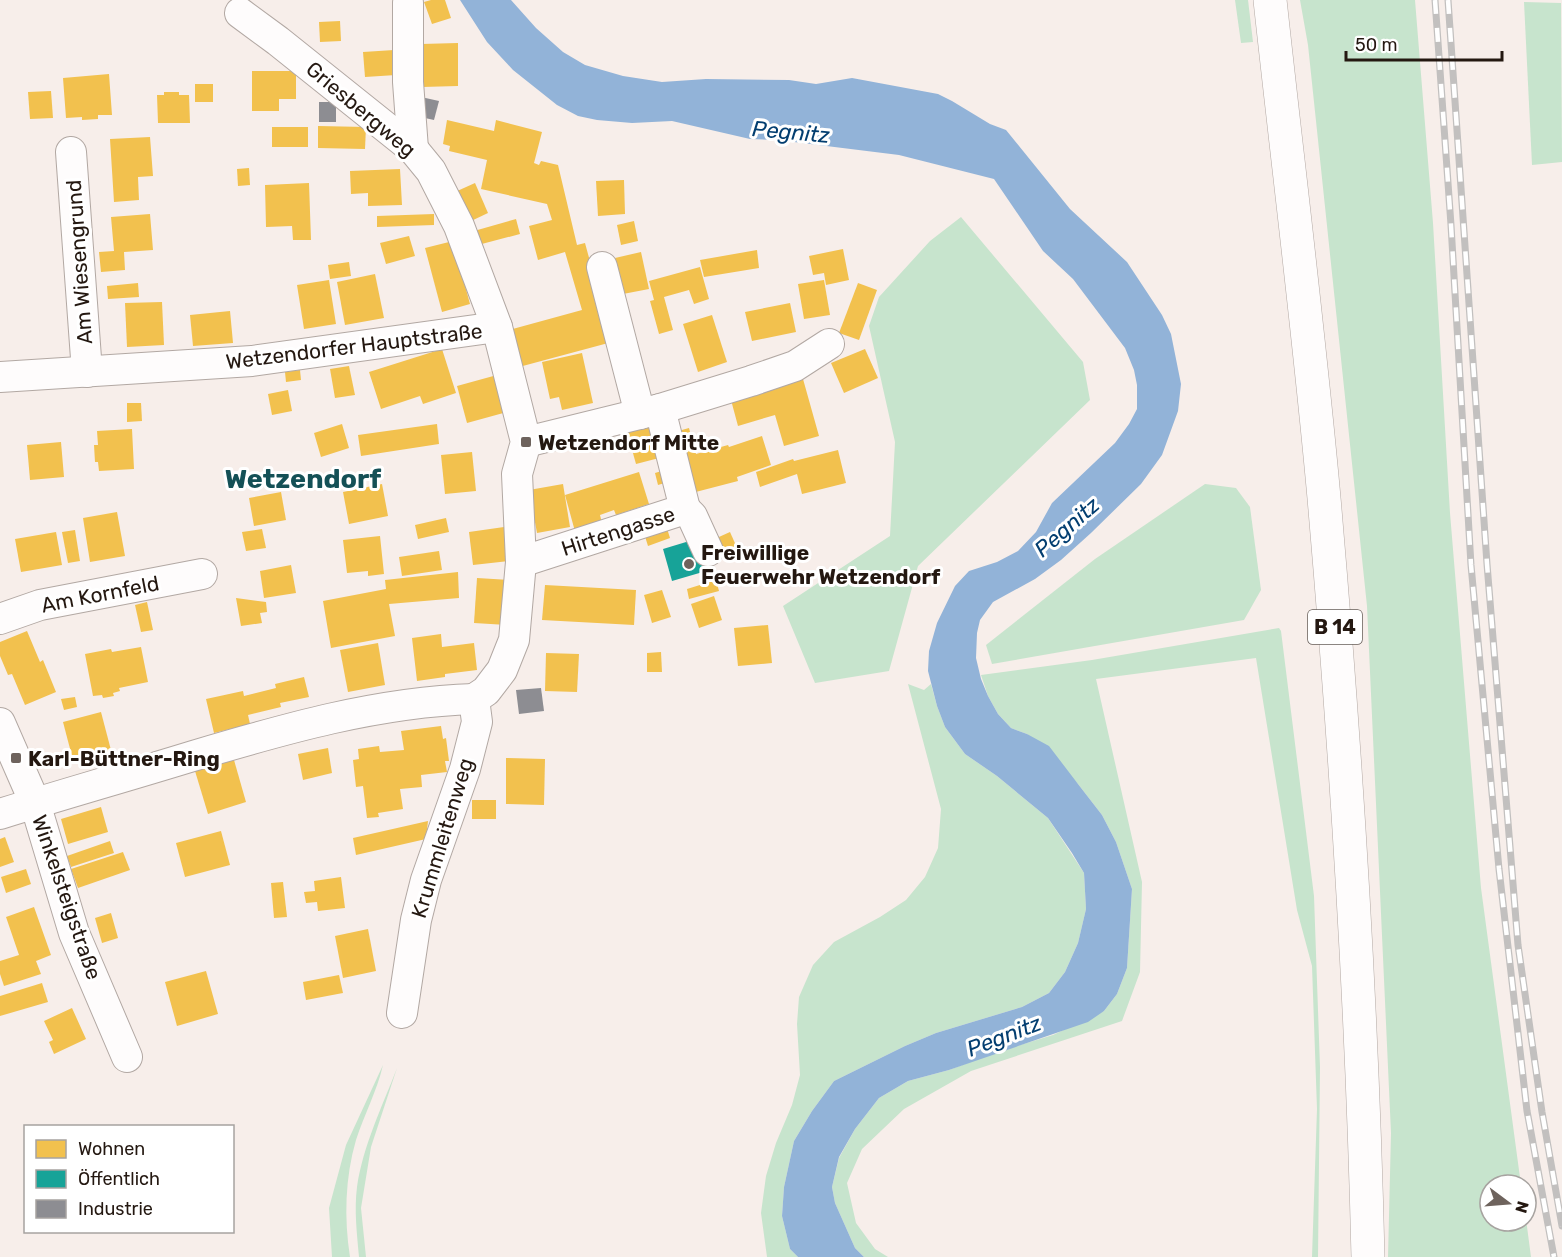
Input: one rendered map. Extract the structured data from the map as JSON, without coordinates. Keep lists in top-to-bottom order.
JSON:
{
  "streets": {
    "main road": ["B 14"],
    "street": [
      "Griesbergweg",
      "Am Wiesengrund",
      "Wetzendorfer Hauptstraße",
      "Hirtengasse",
      "Am Kornfeld",
      "Krummleitenweg",
      "Winkelsteigstraße"
    ]
  },
  "crossings": [
    ["Griesbergweg", "Wetzendorfer Hauptstraße"],
    ["Am Wiesengrund", "Wetzendorfer Hauptstraße"],
    ["Wetzendorfer Hauptstraße", "Hirtengasse"],
    ["Wetzendorfer Hauptstraße", "Krummleitenweg"],
    ["Wetzendorfer Hauptstraße", "Winkelsteigstraße"],
    ["Krummleitenweg", "Winkelsteigstraße"]
  ],
  "districts": ["Wetzendorf"],
  "water": ["Pegnitz"],
  "places": {
    "transit": ["Wetzendorf Mitte", "Karl-Büttner-Ring"],
    "other": ["Freiwillige Feuerwehr Wetzendorf"]
  },
  "legend": ["Wohnen", "Öffentlich", "Industrie"],
  "scale_bar": "50 m",
  "north": "right"
}
